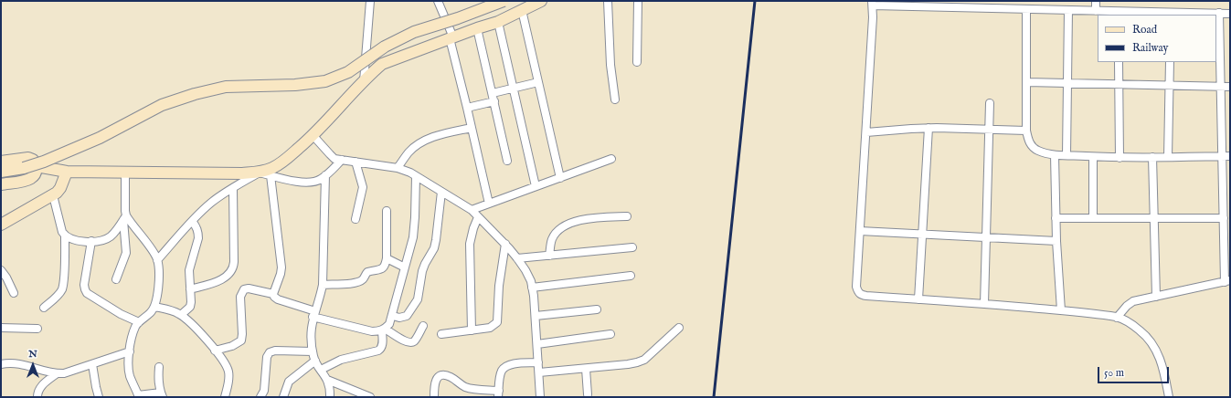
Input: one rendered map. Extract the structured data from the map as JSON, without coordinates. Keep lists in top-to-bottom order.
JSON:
{
  "legend": ["Road", "Railway"],
  "scale_bar": "50 m",
  "north": "top"
}
